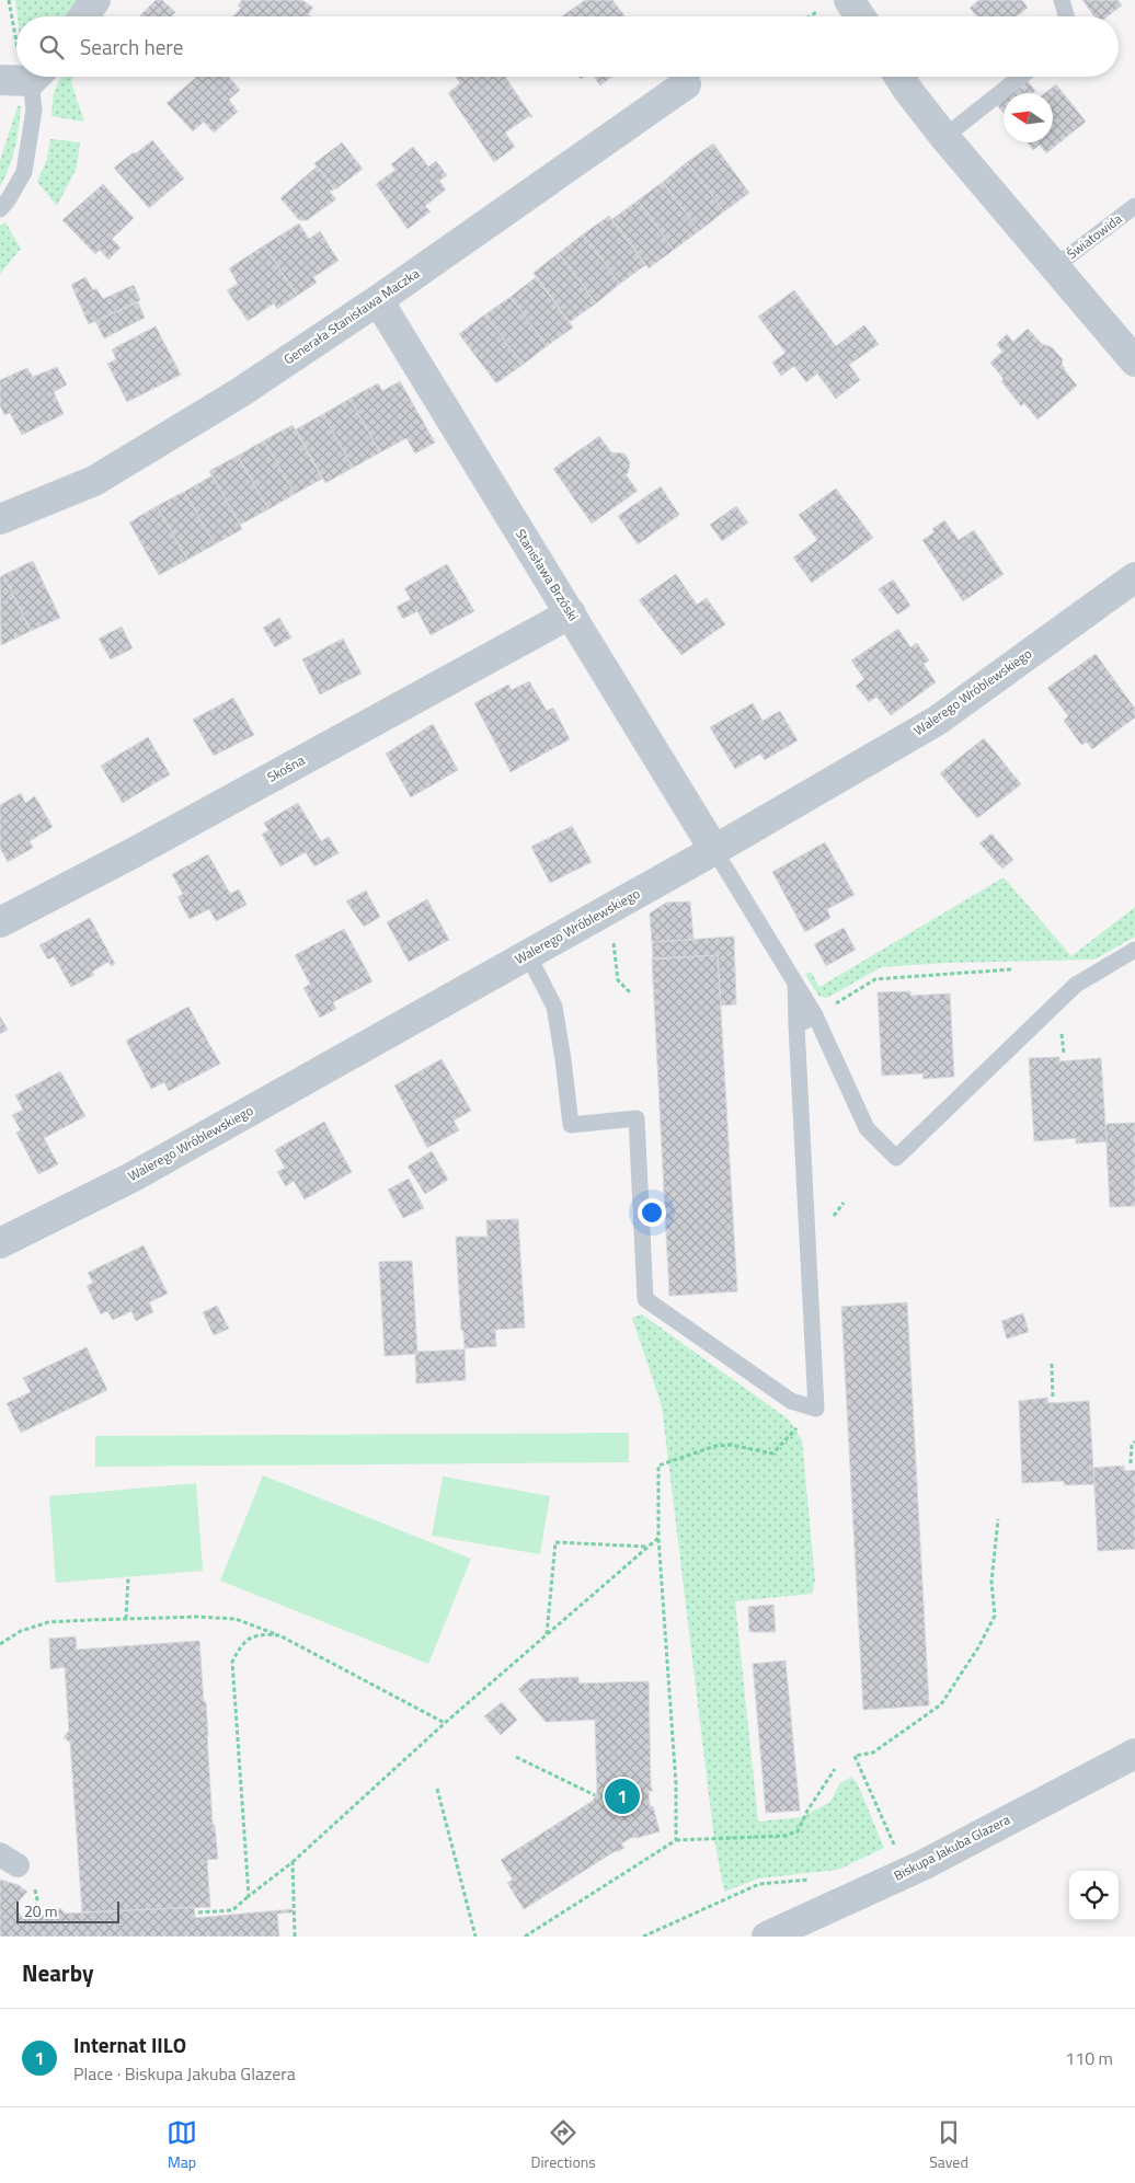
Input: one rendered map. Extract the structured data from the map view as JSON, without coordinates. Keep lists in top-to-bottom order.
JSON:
{
  "streets": {
    "street": [
      "Generała Stanisława Maczka",
      "Stanisława Brzóski",
      "Walerego Wróblewskiego",
      "Skośna",
      "Biskupa Jakuba Glazera"
    ],
    "lane": ["Światowida"]
  },
  "crossings": [
    ["Generała Stanisława Maczka", "Stanisława Brzóski"],
    ["Stanisława Brzóski", "Walerego Wróblewskiego"],
    ["Stanisława Brzóski", "Skośna"]
  ],
  "scale_bar": "20 m",
  "north": "left",
  "page": {
    "search": "Search here",
    "pins": "1",
    "scale": "20 m",
    "heading": "Nearby",
    "list": [
      {
        "mark": "1",
        "name": "Internat IILO",
        "note": "Place · Biskupa Jakuba Glazera",
        "value": "110 m"
      }
    ],
    "nav": ["Map", "Directions", "Saved"]
  }
}
